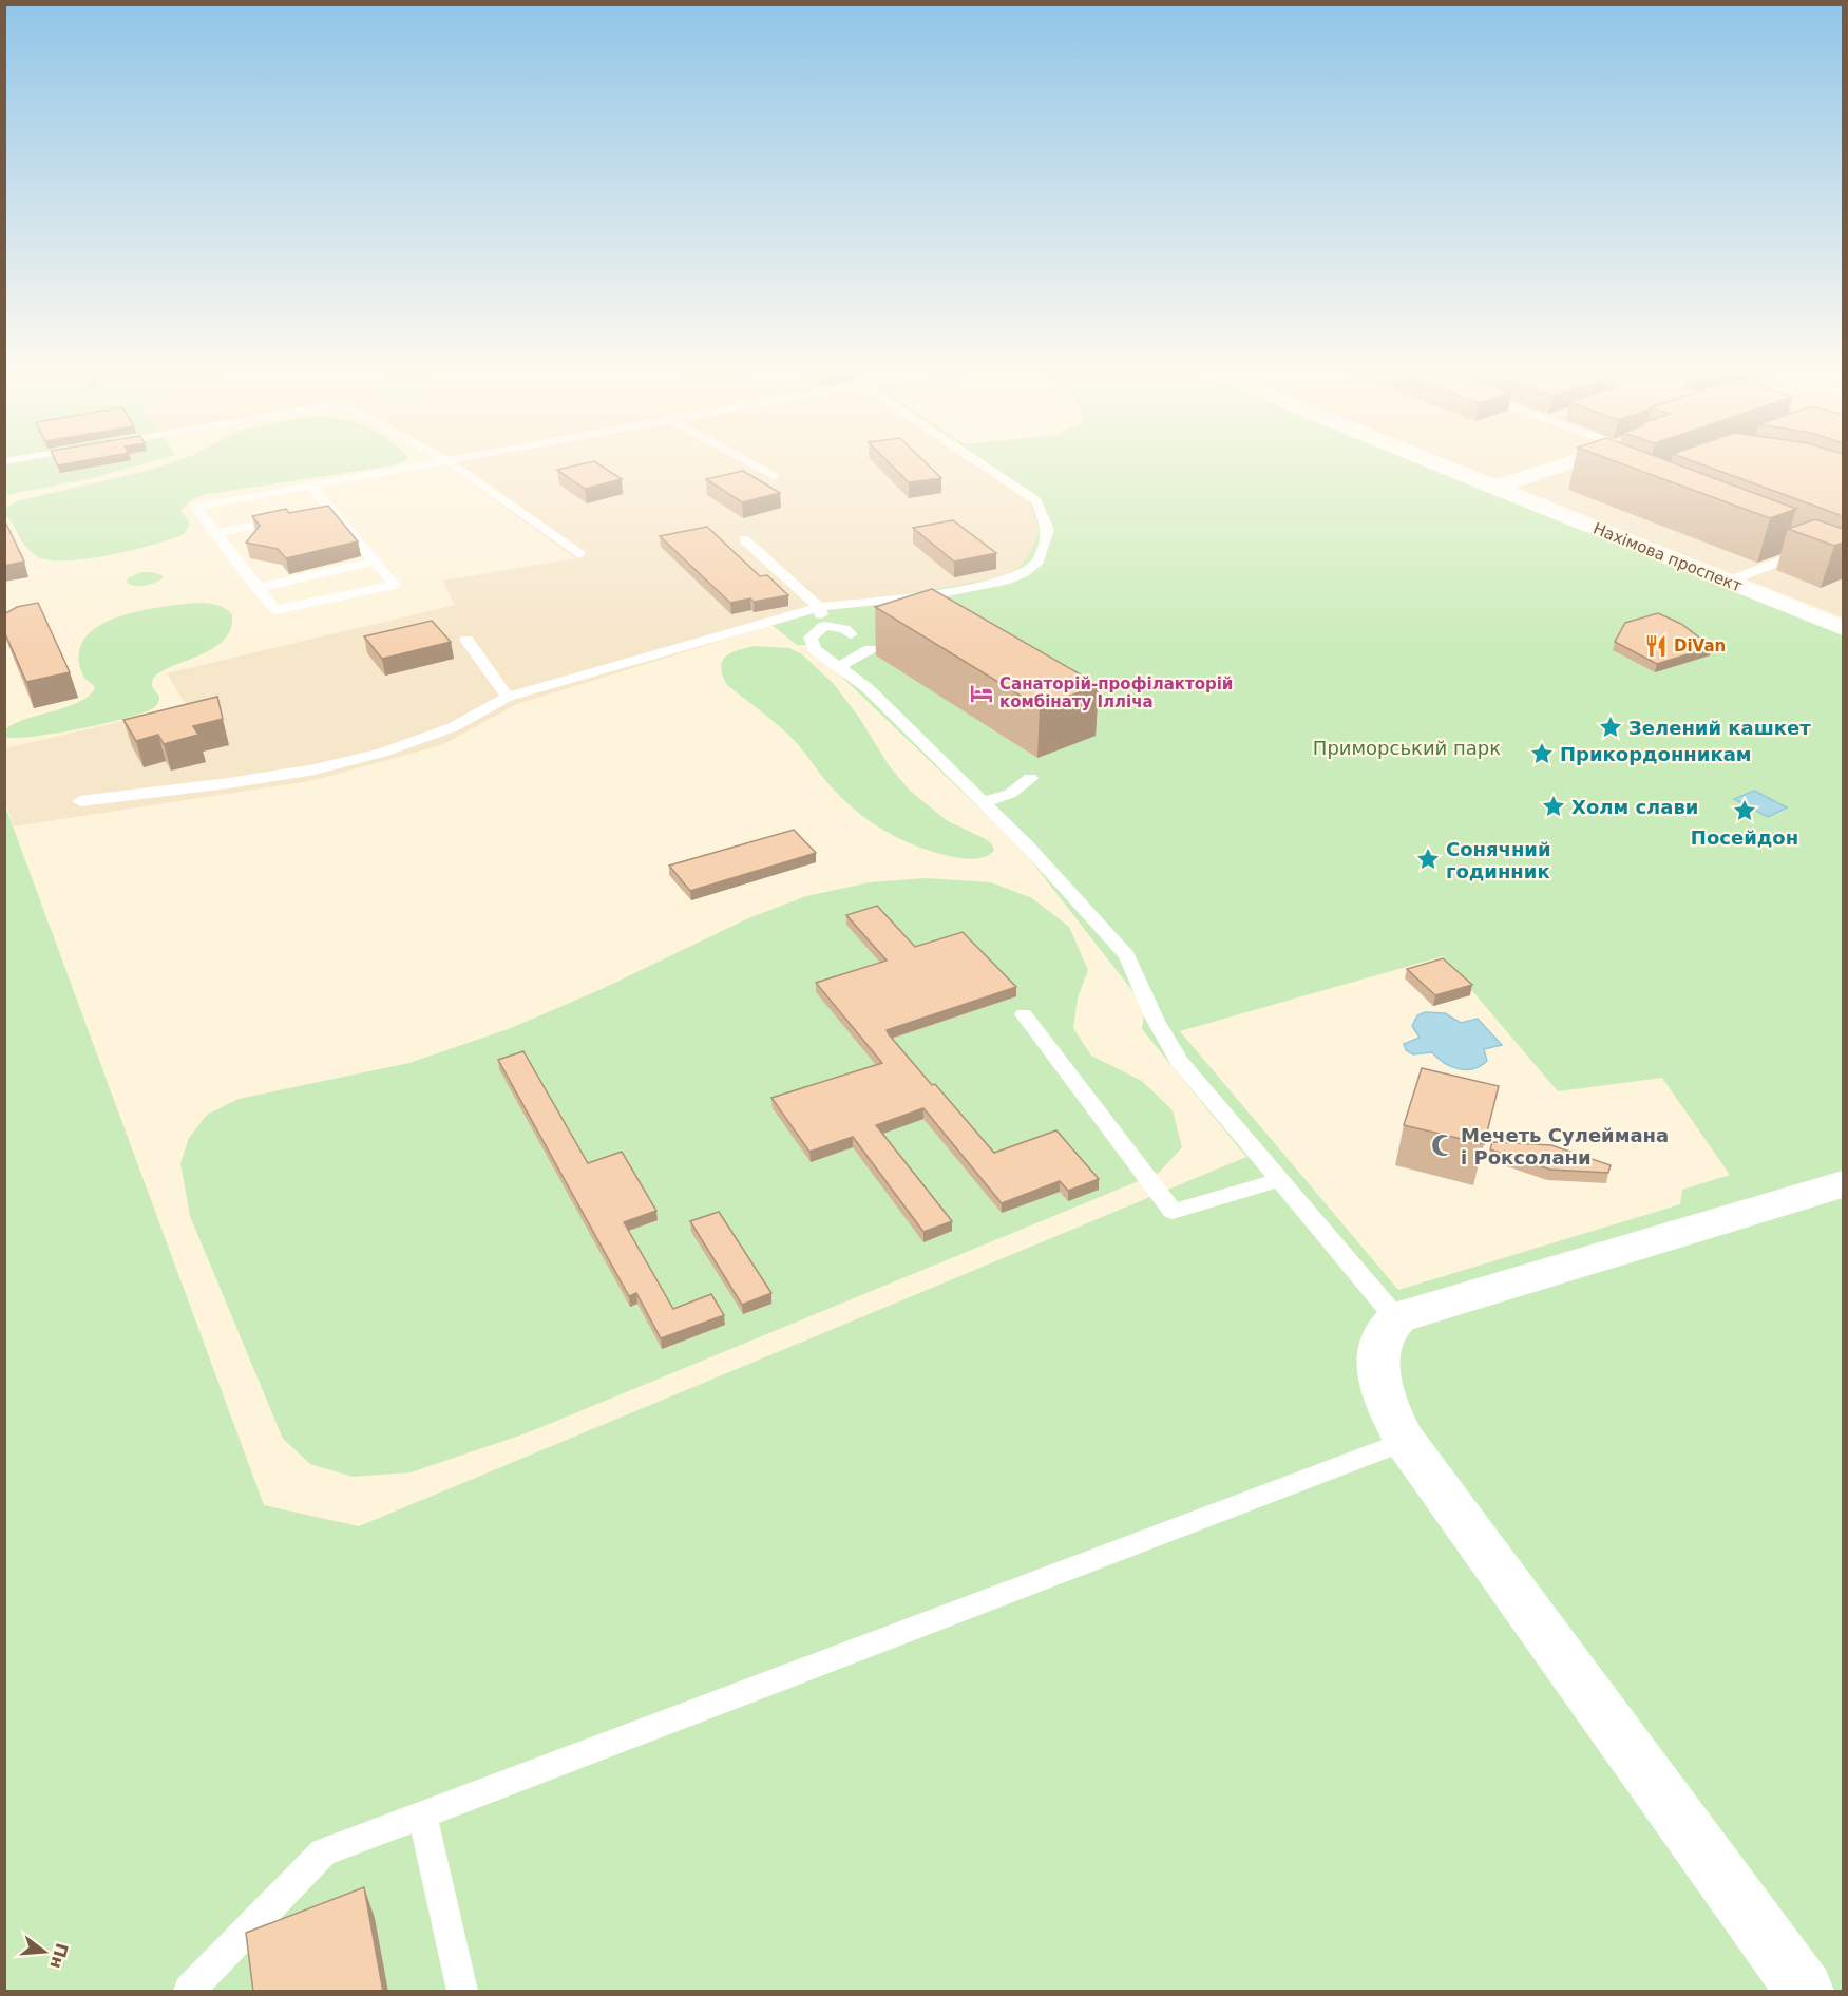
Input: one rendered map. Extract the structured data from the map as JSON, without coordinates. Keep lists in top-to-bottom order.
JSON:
{
  "streets": {
    "main road": ["Нахімова проспект"]
  },
  "parks": ["Приморський парк"],
  "places": {
    "restaurant": ["DiVan"],
    "hotel": ["Санаторій-профілакторій комбінату Ілліча"],
    "place": [
      "Зелений кашкет",
      "Прикордонникам",
      "Холм слави",
      "Посейдон",
      "Сонячний годинник"
    ],
    "mosque": ["Мечеть Сулеймана і Роксолани"]
  },
  "north": "right"
}
